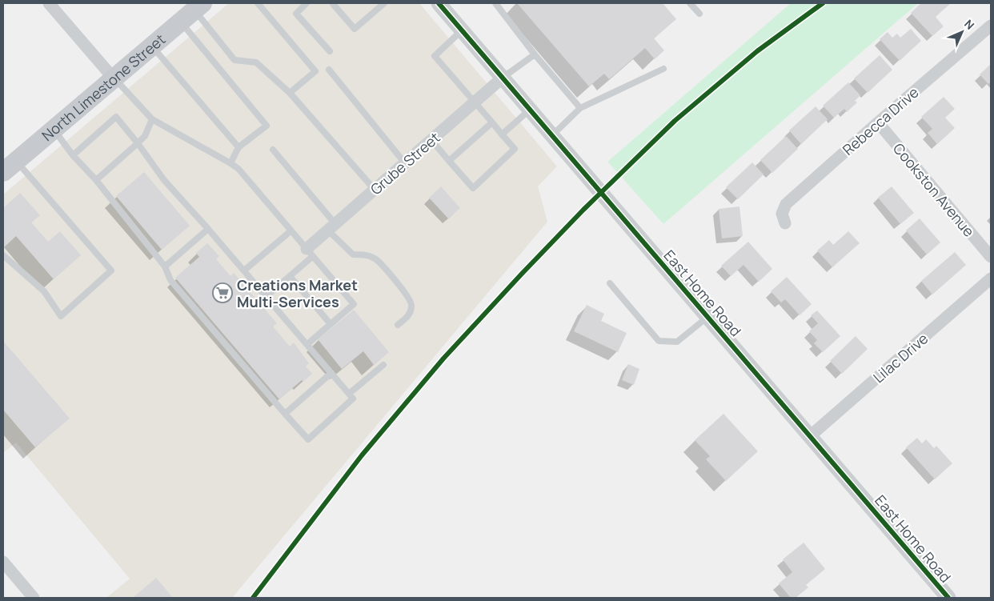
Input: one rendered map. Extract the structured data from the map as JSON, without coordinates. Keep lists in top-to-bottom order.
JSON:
{
  "streets": {
    "main road": ["North Limestone Street"],
    "street": [
      "Rebecca Drive",
      "Grube Street",
      "Cookston Avenue",
      "East Home Road",
      "Lilac Drive"
    ]
  },
  "crossings": [
    ["Rebecca Drive", "Cookston Avenue"],
    ["Grube Street", "East Home Road"],
    ["East Home Road", "Lilac Drive"]
  ],
  "places": {
    "supermarket": ["Creations Market Multi-Services"]
  },
  "north": "top right"
}
